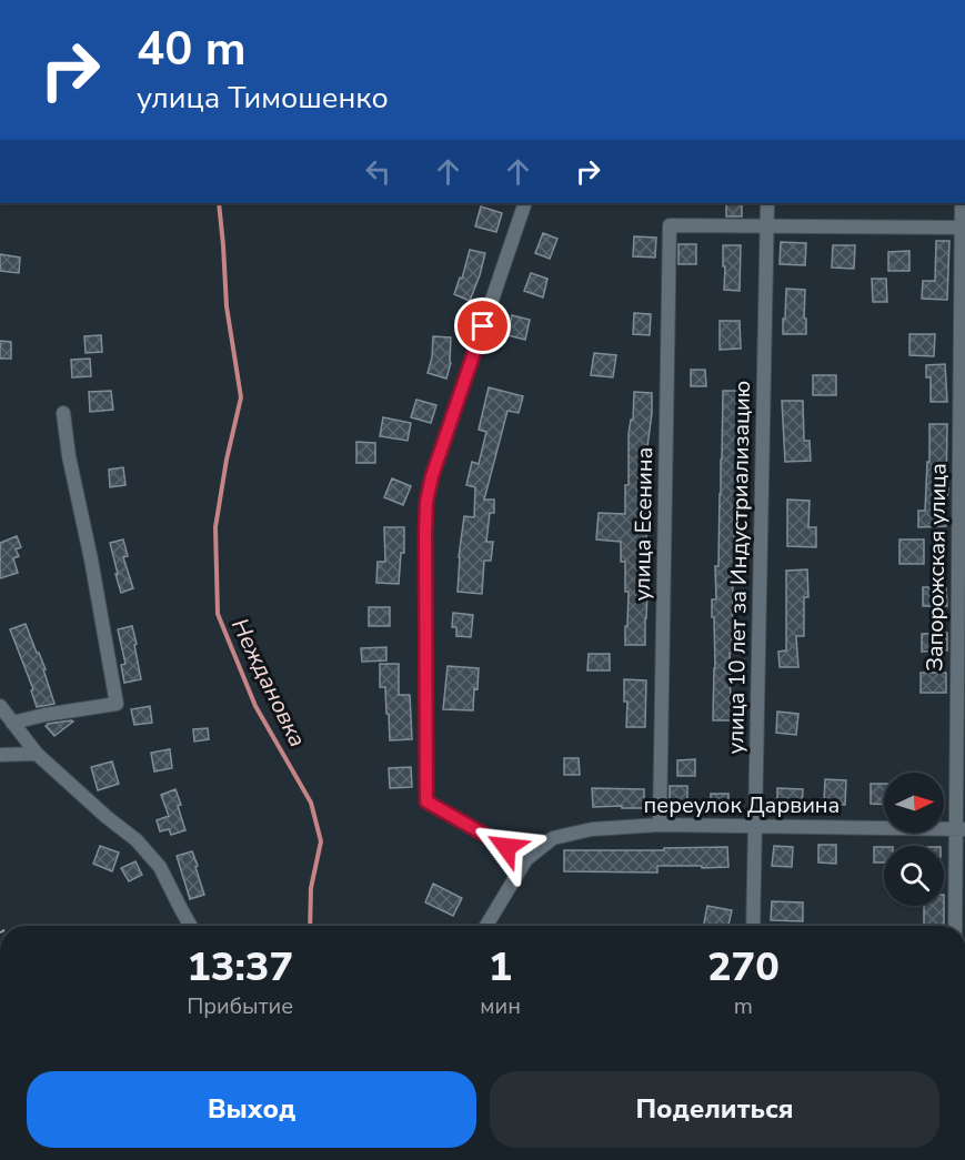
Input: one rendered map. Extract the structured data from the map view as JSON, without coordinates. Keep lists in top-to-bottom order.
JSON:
{
  "streets": {
    "street": [
      "улица Есенина",
      "улица 10 лет за Индустриализацию",
      "Запорожская улица",
      "переулок Дарвина"
    ]
  },
  "crossings": [
    ["улица Есенина", "улица 10 лет за Индустриализацию"],
    ["улица Есенина", "переулок Дарвина"],
    ["улица 10 лет за Индустриализацию", "переулок Дарвина"],
    ["Запорожская улица", "переулок Дарвина"]
  ],
  "water": ["Неждановка"],
  "north": "right",
  "page": {
    "turn": ["40 m", "улица Тимошенко"],
    "eta": [
      "13:37",
      "Прибытие",
      "1",
      "мин",
      "270",
      "m"
    ],
    "buttons": ["Выход", "Поделиться"]
  }
}
